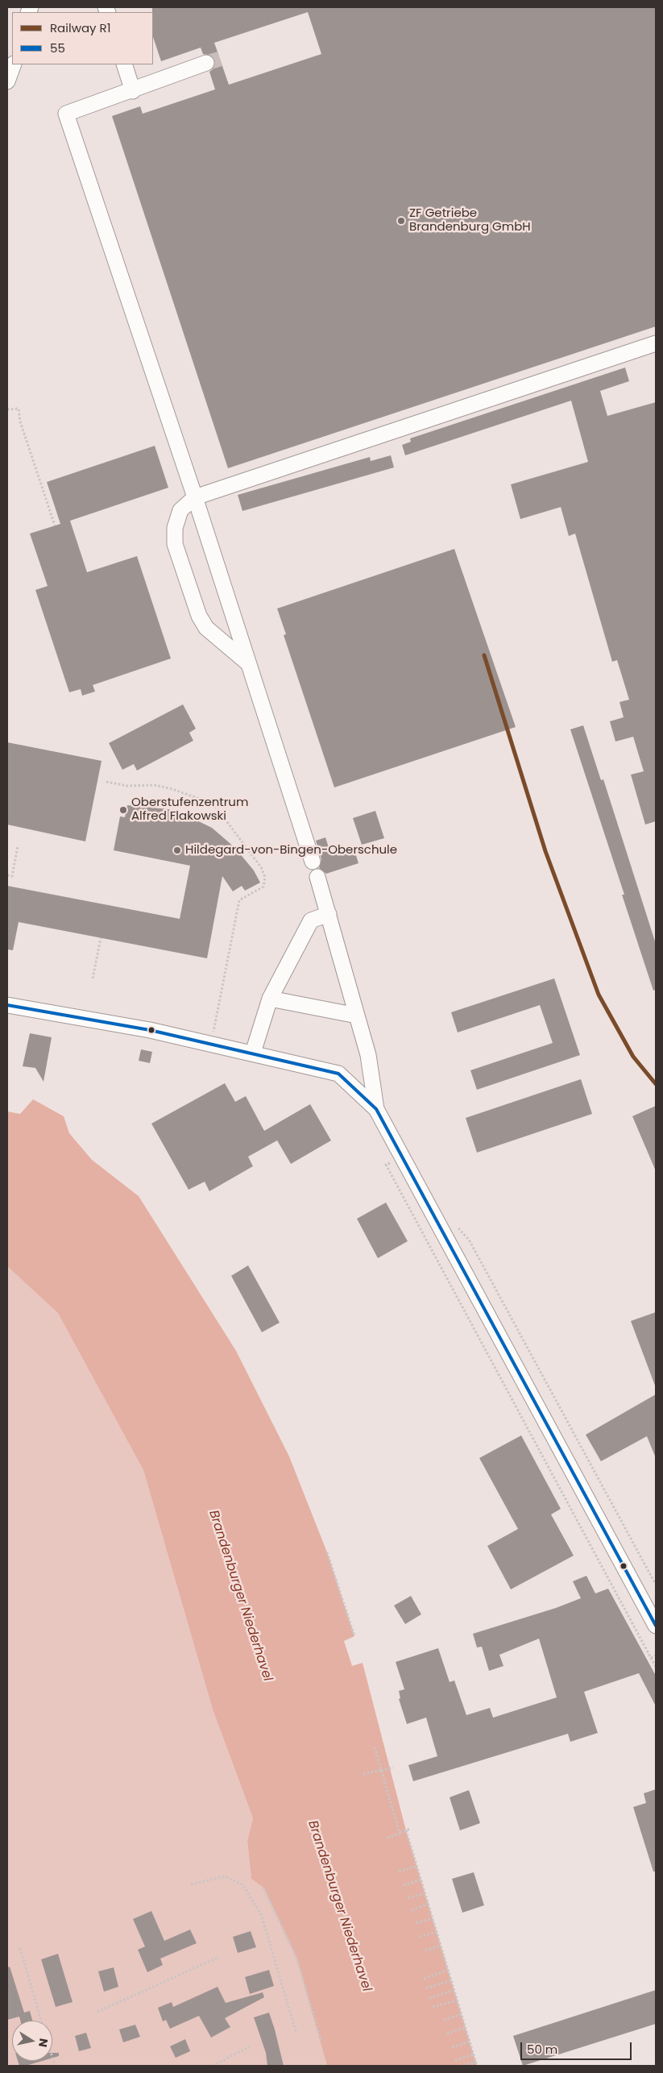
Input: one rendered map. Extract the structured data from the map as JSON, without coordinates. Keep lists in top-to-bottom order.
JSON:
{
  "water": ["Brandenburger Niederhavel"],
  "places": ["ZF Getriebe Brandenburg GmbH", "Oberstufenzentrum Alfred Flakowski", "Hildegard-von-Bingen-Oberschule"],
  "lines": ["rail line R1", "transit line 55"],
  "legend": ["Railway R1", "55"],
  "scale_bar": "50 m",
  "north": "right"
}
